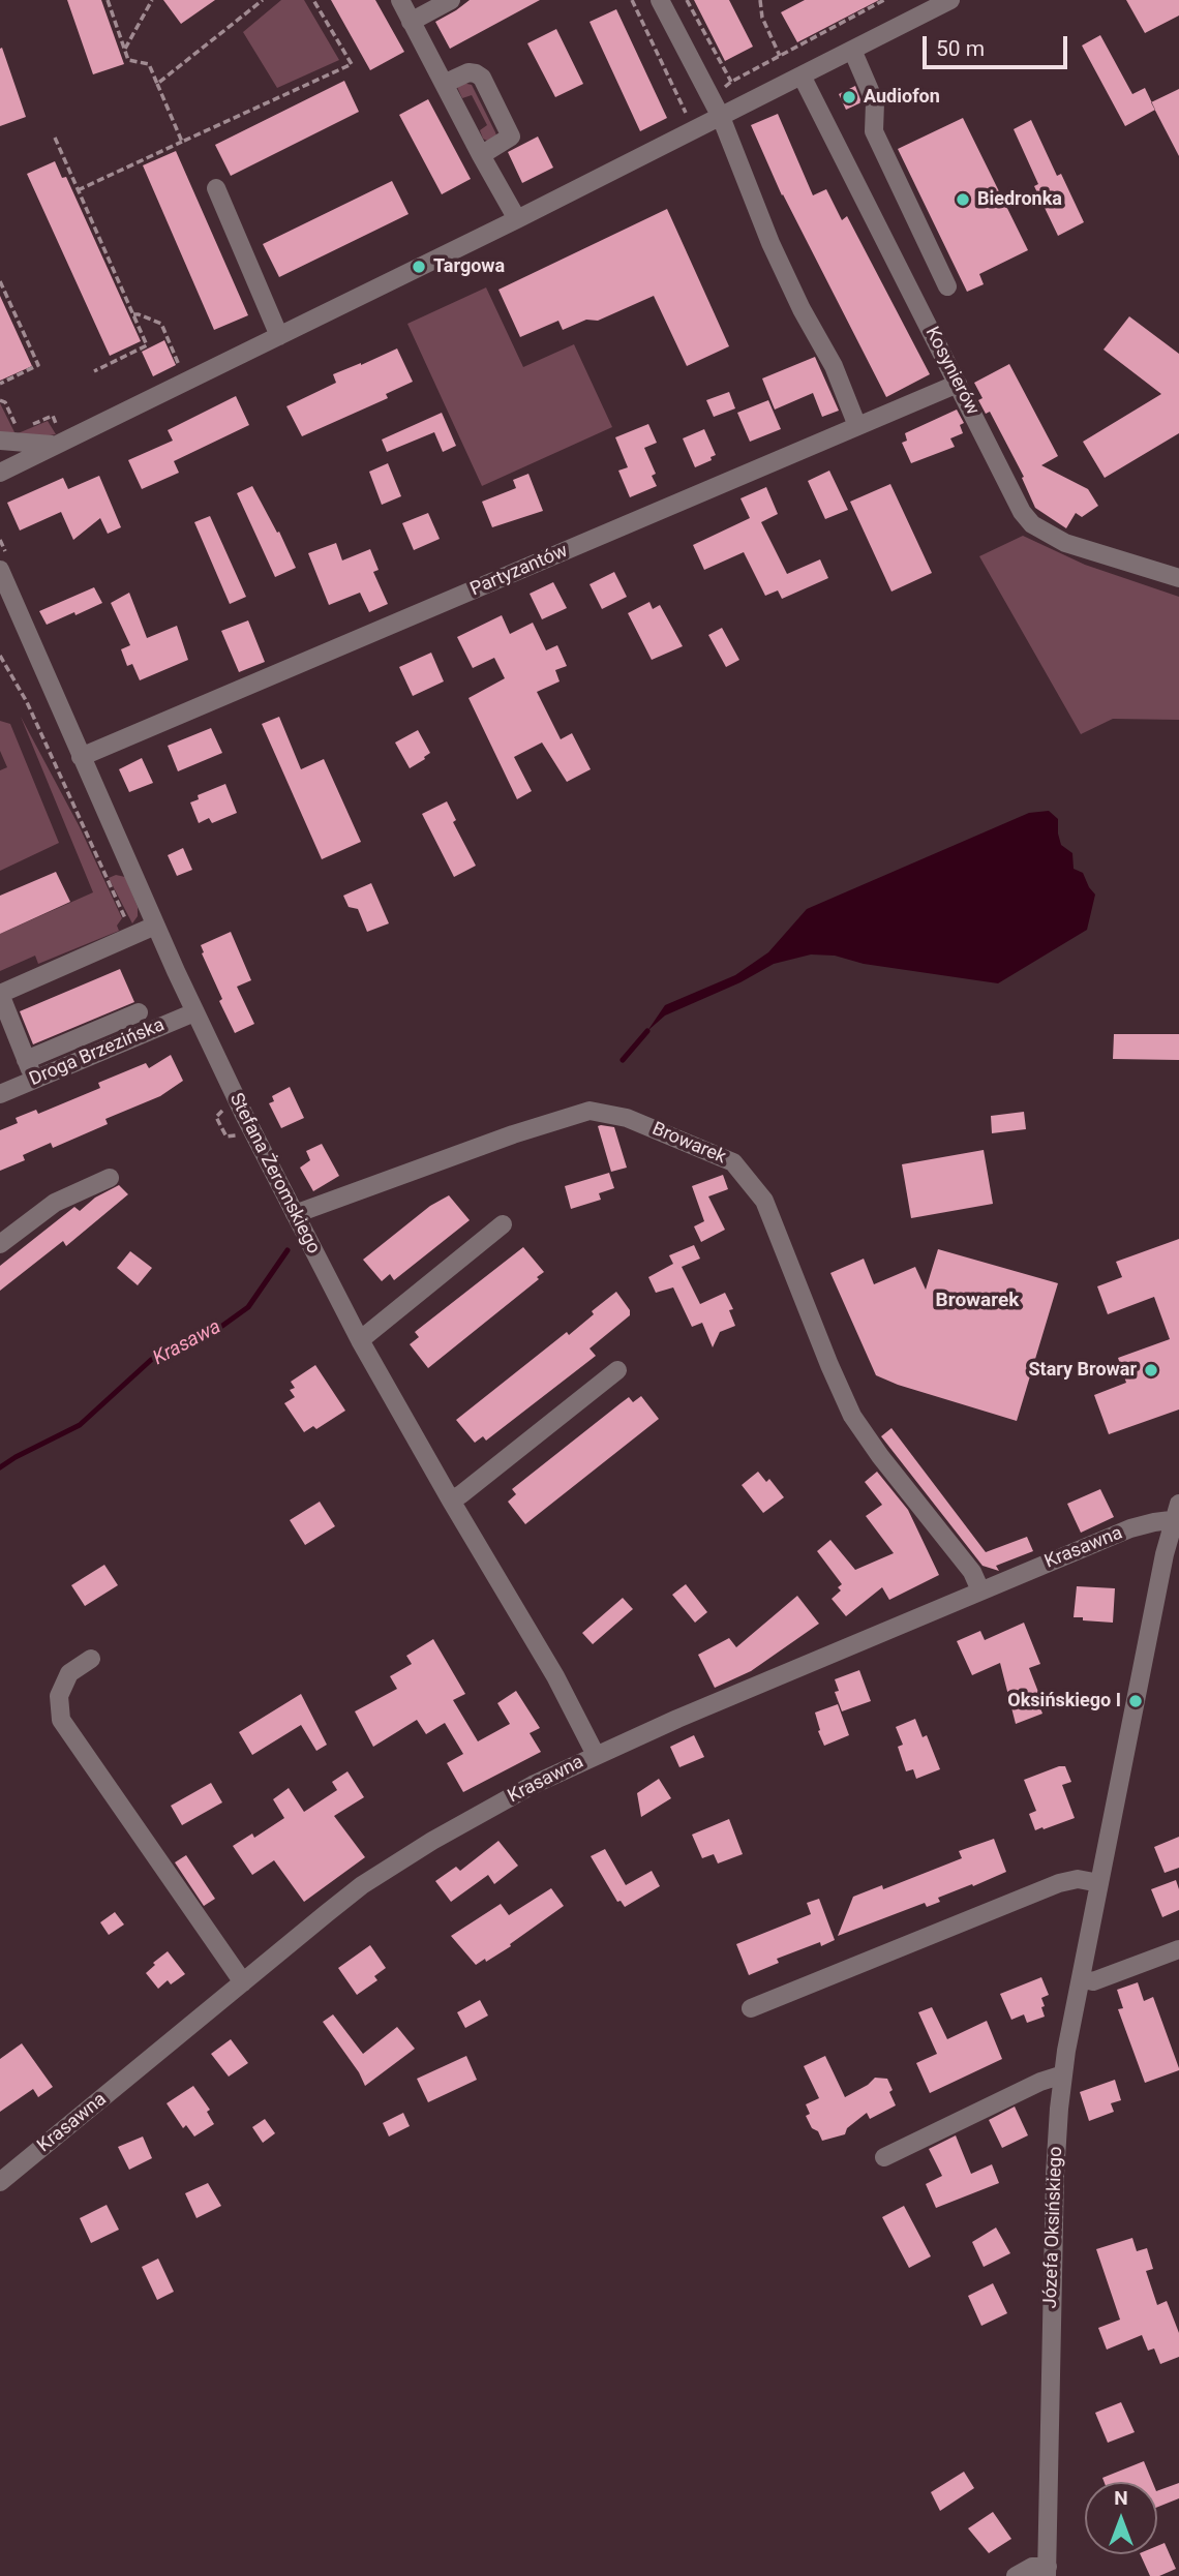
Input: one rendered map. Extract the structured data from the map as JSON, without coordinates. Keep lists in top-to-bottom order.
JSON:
{
  "streets": {
    "street": [
      "Kosynierów",
      "Partyzantów",
      "Droga Brzezińska",
      "Browarek",
      "Stefana Żeromskiego",
      "Krasawna",
      "Józefa Oksińskiego"
    ]
  },
  "crossings": [
    ["Kosynierów", "Partyzantów"],
    ["Partyzantów", "Stefana Żeromskiego"],
    ["Droga Brzezińska", "Stefana Żeromskiego"],
    ["Browarek", "Stefana Żeromskiego"],
    ["Browarek", "Krasawna"],
    ["Stefana Żeromskiego", "Krasawna"],
    ["Krasawna", "Józefa Oksińskiego"]
  ],
  "districts": ["Browarek"],
  "water": ["Krasawa"],
  "places": [
    "Audiofon",
    "Biedronka",
    "Targowa",
    "Stary Browar",
    "Oksińskiego I"
  ],
  "scale_bar": "50 m",
  "north": "top"
}
